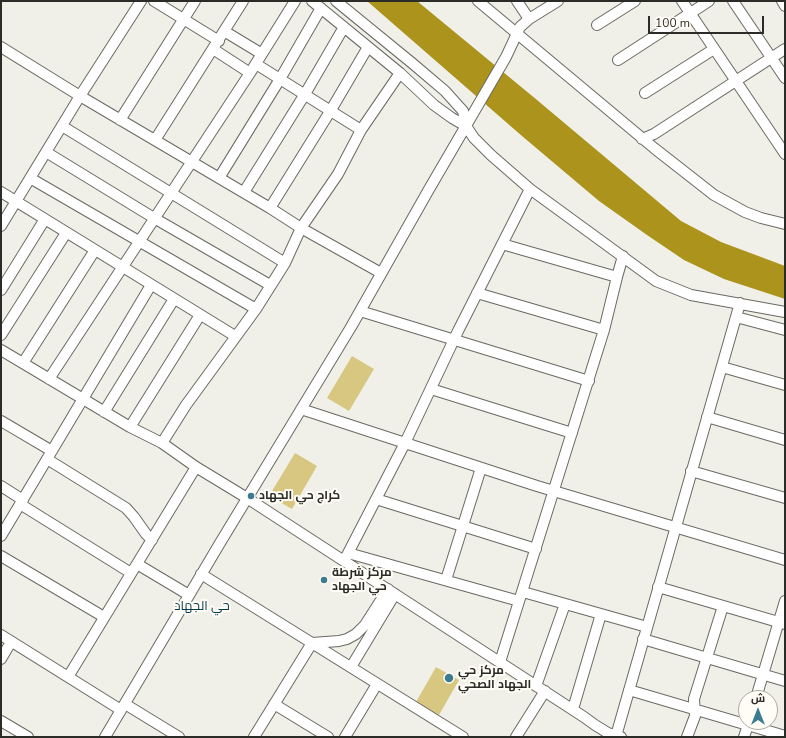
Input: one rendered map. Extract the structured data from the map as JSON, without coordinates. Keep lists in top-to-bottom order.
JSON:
{
  "districts": ["حي الجهاد"],
  "places": ["كراج حي الجهاد", "مركز شرطة حي الجهاد", "مركز حي الجهاد الصحي"],
  "scale_bar": "100 m",
  "north": "top"
}
